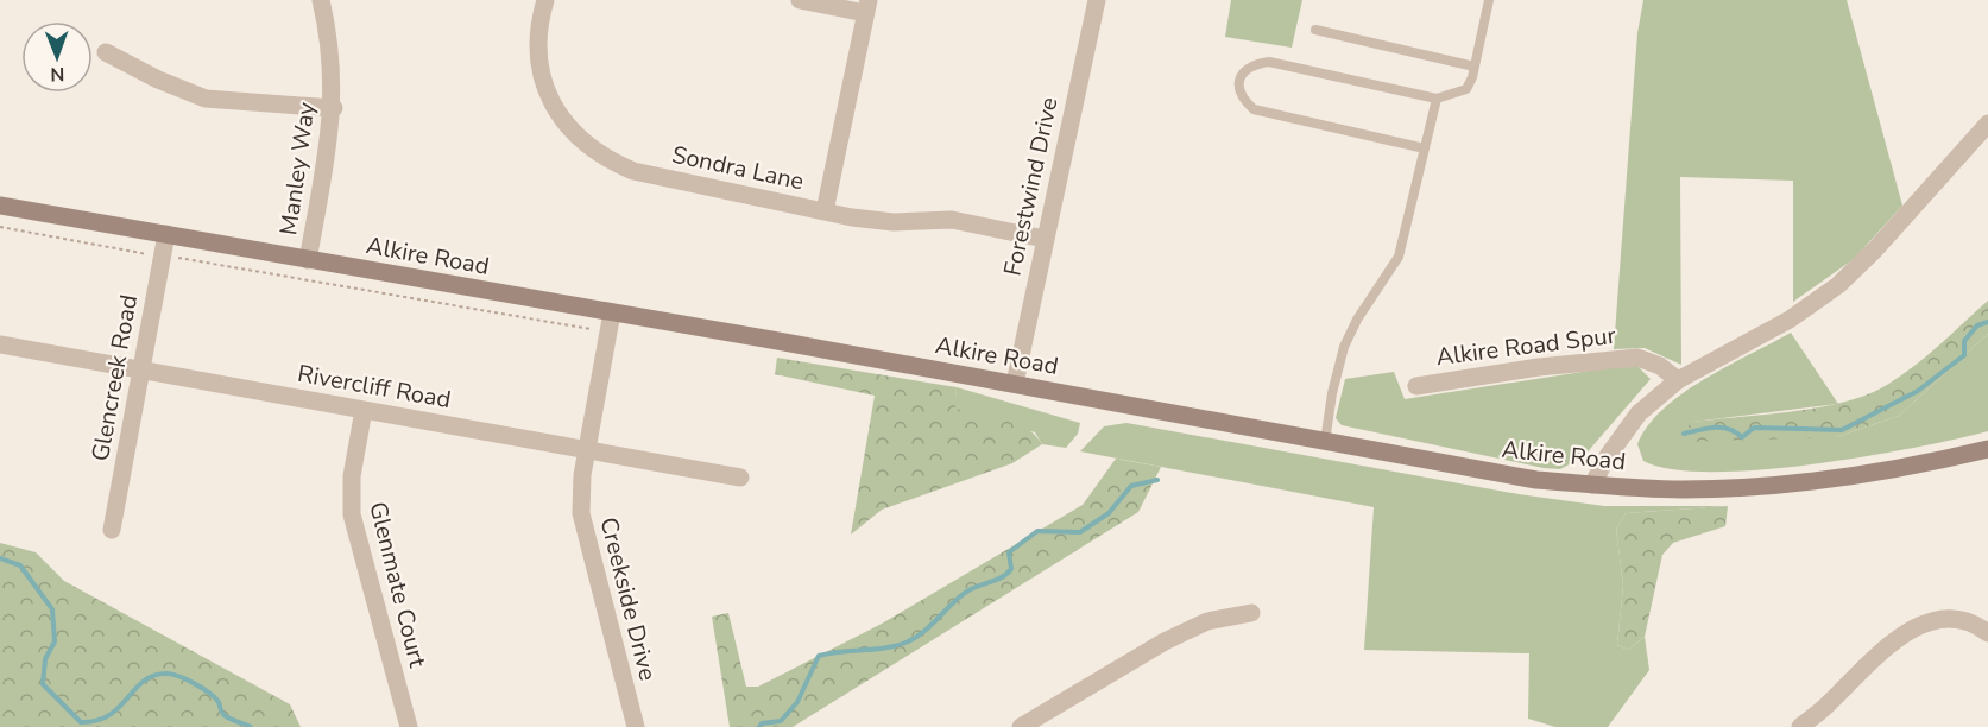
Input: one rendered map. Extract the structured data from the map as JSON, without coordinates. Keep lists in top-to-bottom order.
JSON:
{
  "streets": {
    "main road": ["Alkire Road"],
    "street": [
      "Sondra Lane",
      "Manley Way",
      "Forestwind Drive",
      "Alkire Road Spur",
      "Glencreek Road",
      "Rivercliff Road",
      "Glenmate Court",
      "Creekside Drive"
    ]
  },
  "crossings": [
    ["Sondra Lane", "Forestwind Drive"],
    ["Manley Way", "Alkire Road"],
    ["Forestwind Drive", "Alkire Road"],
    ["Alkire Road", "Glencreek Road"],
    ["Alkire Road", "Creekside Drive"],
    ["Glencreek Road", "Rivercliff Road"],
    ["Rivercliff Road", "Glenmate Court"],
    ["Rivercliff Road", "Creekside Drive"]
  ],
  "north": "bottom"
}
